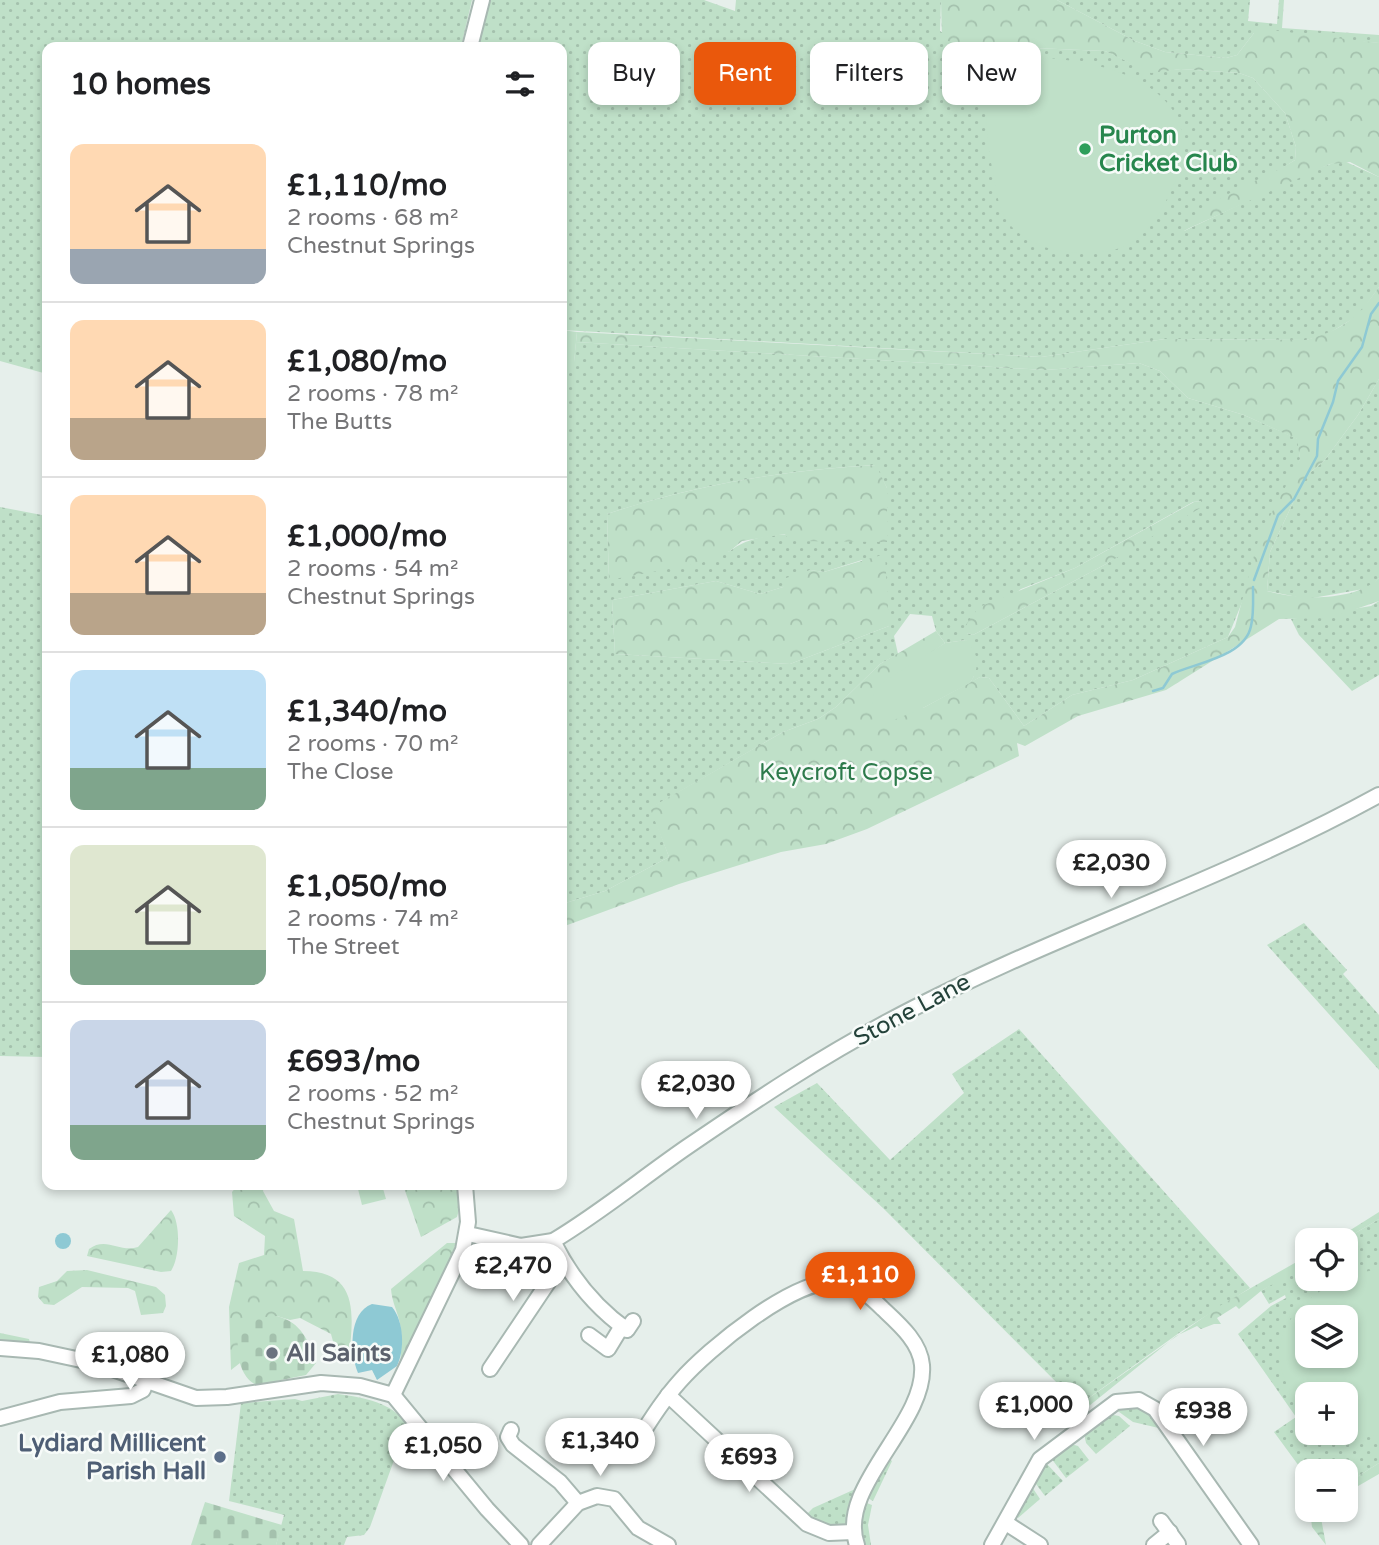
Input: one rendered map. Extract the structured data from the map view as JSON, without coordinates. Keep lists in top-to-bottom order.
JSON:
{
  "streets": {
    "street": ["Stone Lane"]
  },
  "parks": ["Keycroft Copse"],
  "places": ["Purton Cricket Club", "All Saints", "Lydiard Millicent Parish Hall"],
  "page": {
    "chip": [
      "Buy",
      "Rent",
      "Filters",
      "New"
    ],
    "heading": "10 homes",
    "list": [
      {
        "name": "£1,110/mo",
        "note": "2 rooms · 68 m² · Chestnut Springs"
      },
      {
        "name": "£1,080/mo",
        "note": "2 rooms · 78 m² · The Butts"
      },
      {
        "name": "£1,000/mo",
        "note": "2 rooms · 54 m² · Chestnut Springs"
      },
      {
        "name": "£1,340/mo",
        "note": "2 rooms · 70 m² · The Close"
      },
      {
        "name": "£1,050/mo",
        "note": "2 rooms · 74 m² · The Street"
      },
      {
        "name": "£693/mo",
        "note": "2 rooms · 52 m² · Chestnut Springs"
      }
    ],
    "price": [
      "£2,030",
      "£2,030",
      "£2,470",
      "£1,110",
      "£1,080",
      "£1,000",
      "£938",
      "£1,340",
      "£1,050",
      "£693"
    ],
    "map_buttons": ["+", "−"]
  }
}
